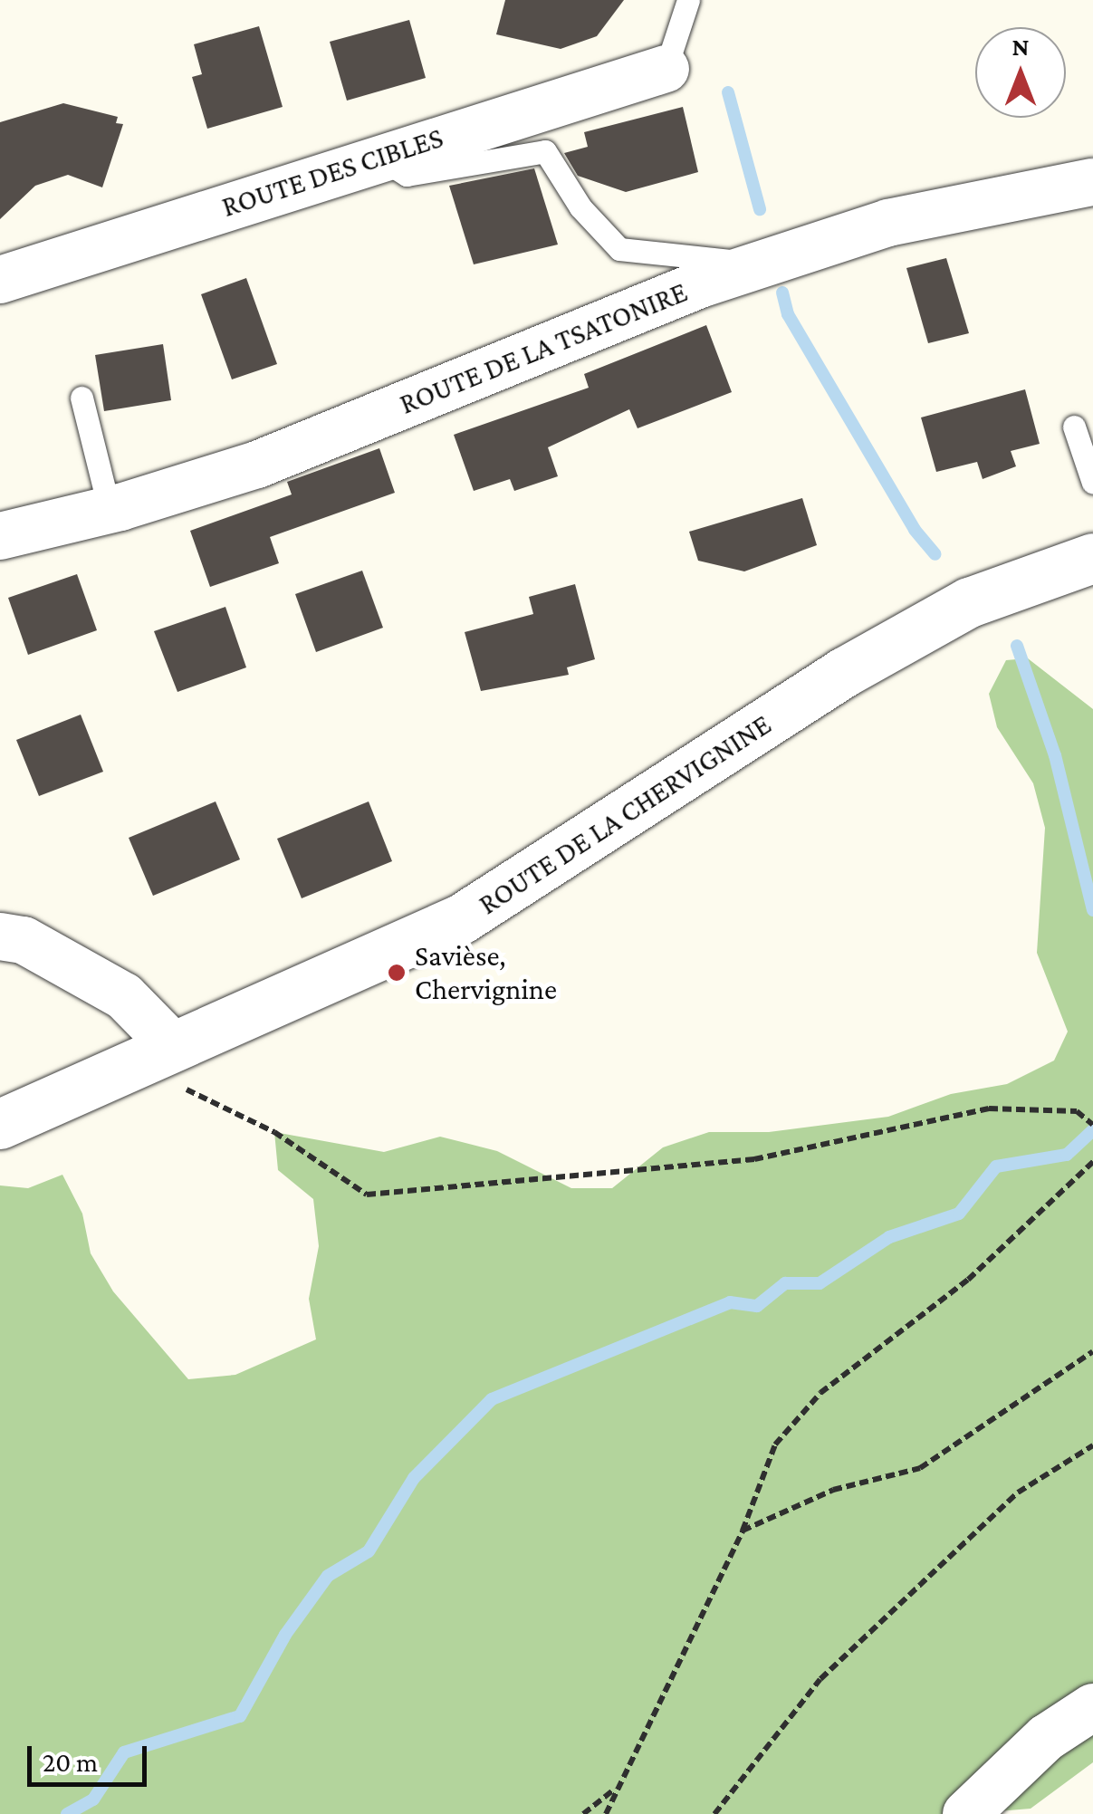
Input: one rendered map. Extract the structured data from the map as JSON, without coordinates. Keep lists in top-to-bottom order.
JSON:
{
  "streets": {
    "street": ["ROUTE DES CIBLES", "ROUTE DE LA TSATONIRE", "ROUTE DE LA CHERVIGNINE"]
  },
  "places": ["Savièse, Chervignine"],
  "scale_bar": "20 m",
  "north": "top"
}
